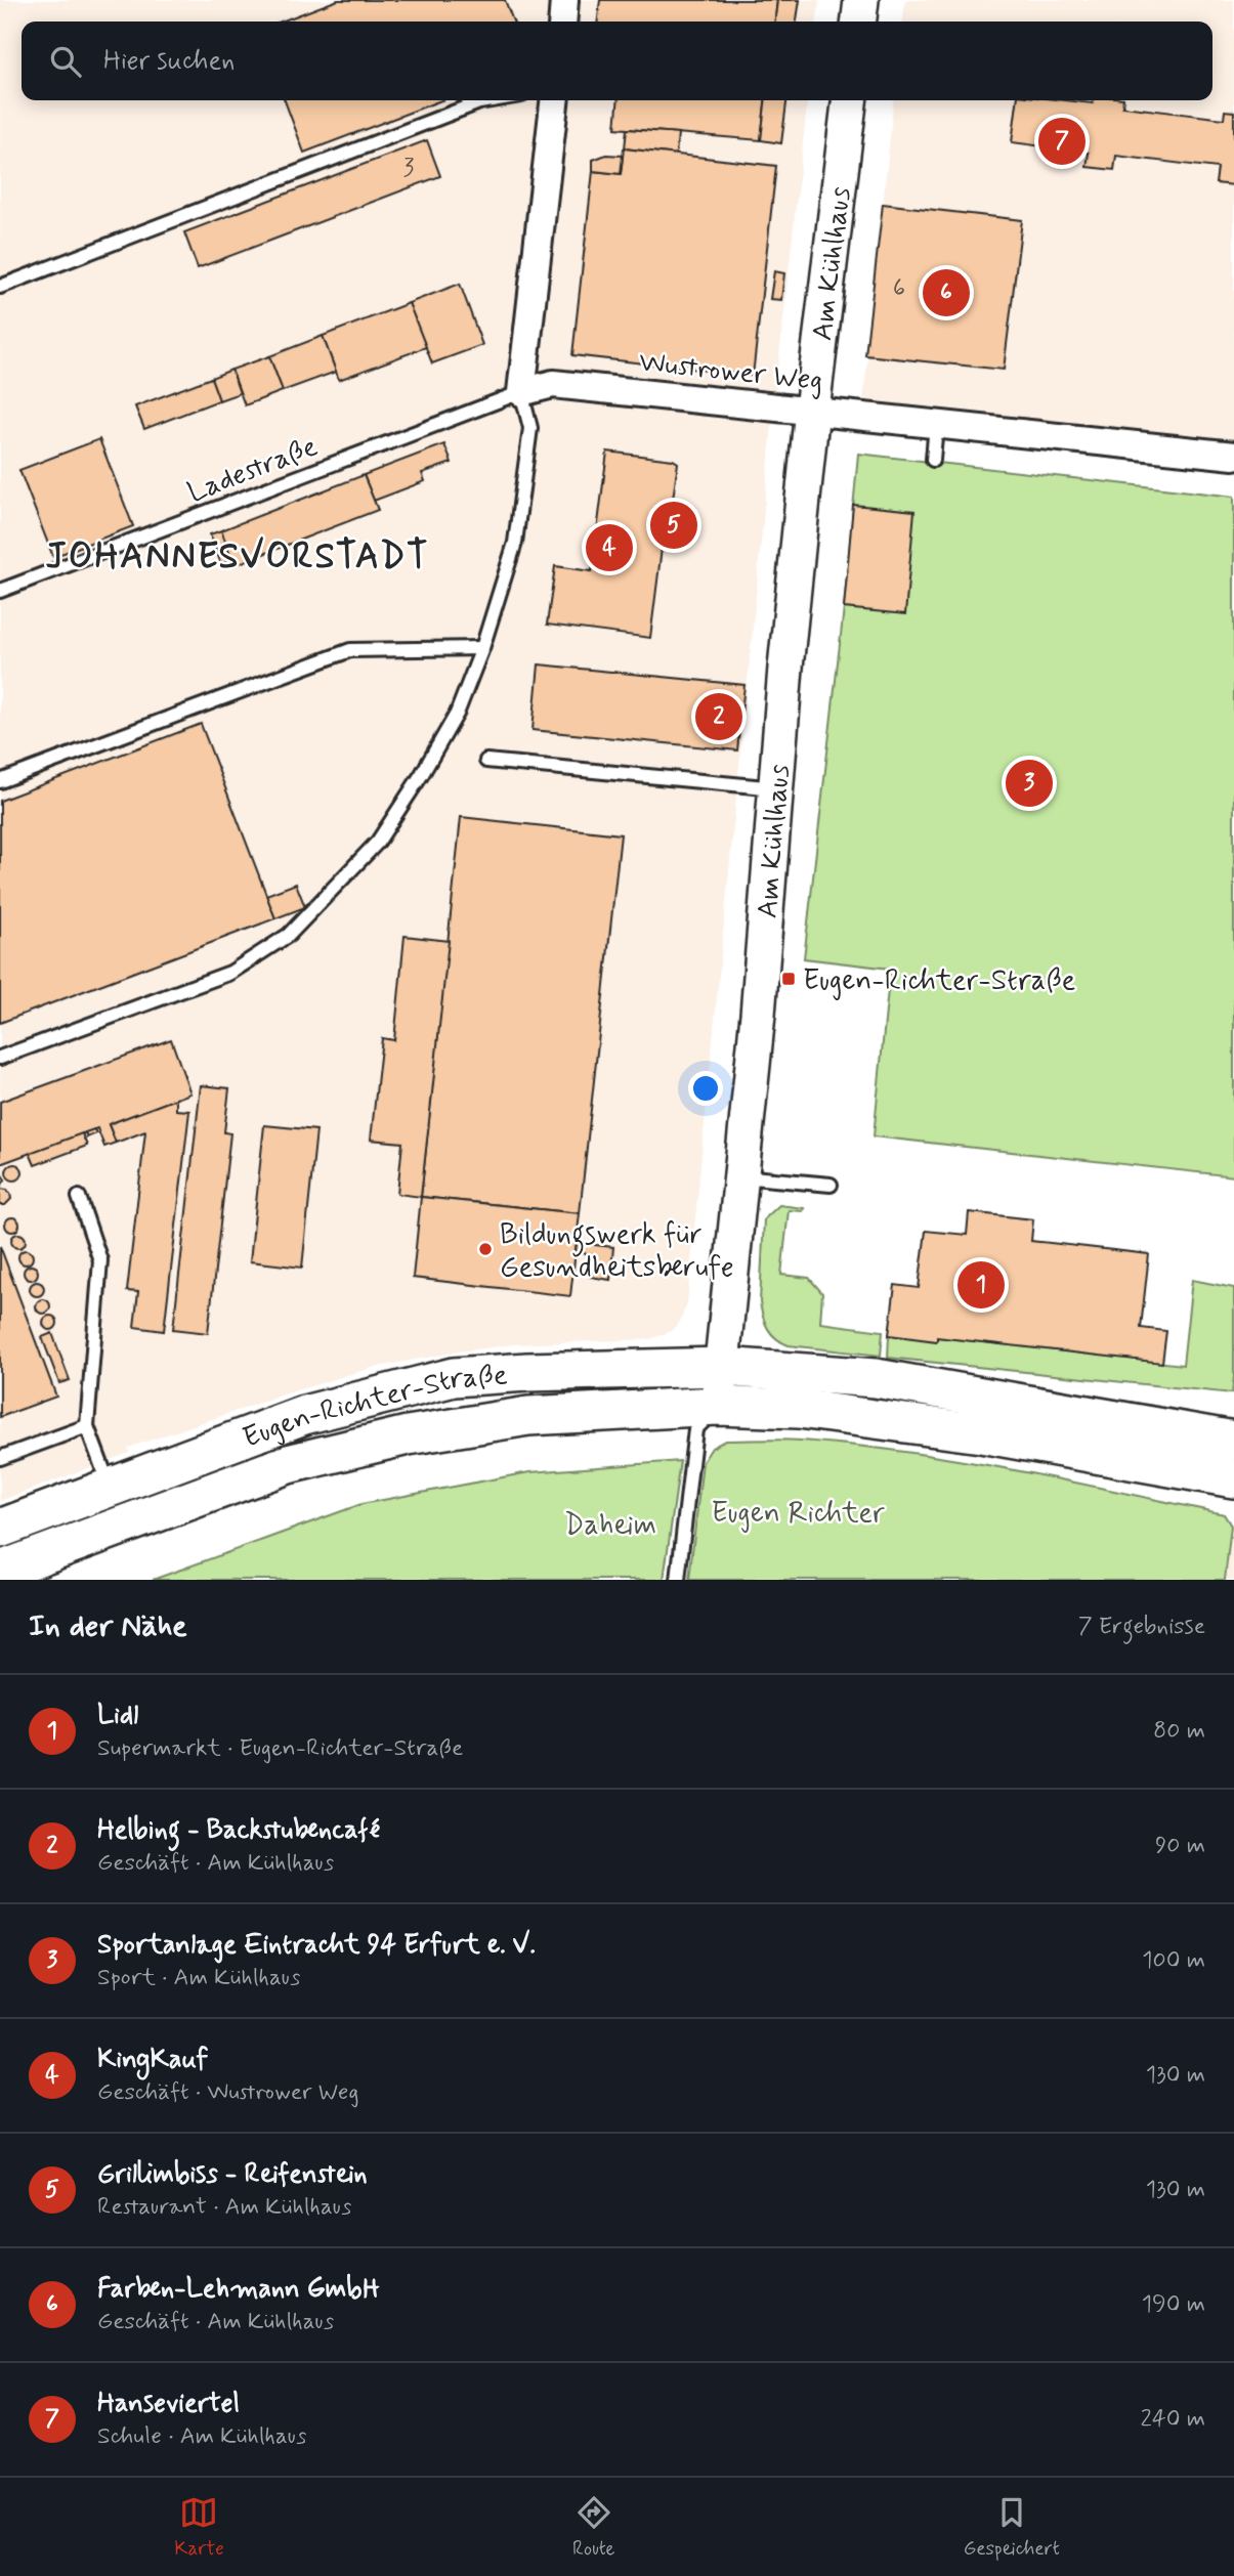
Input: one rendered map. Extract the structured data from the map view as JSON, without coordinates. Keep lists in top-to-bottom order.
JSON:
{
  "streets": {
    "main road": ["Eugen-Richter-Straße"],
    "street": ["Am Kühlhaus", "Wustrower Weg"],
    "lane": ["Ladestraße"]
  },
  "crossings": [
    ["Am Kühlhaus", "Wustrower Weg"],
    ["Am Kühlhaus", "Eugen-Richter-Straße"],
    ["Wustrower Weg", "Ladestraße"]
  ],
  "districts": ["JOHANNESVORSTADT"],
  "parks": ["Eugen Richter", "Daheim"],
  "places": {
    "transit": ["Eugen-Richter-Straße"],
    "other": ["Bildungswerk für Gesundheitsberufe"]
  },
  "house_numbers": ["3", "6"],
  "page": {
    "search": "Hier suchen",
    "pins": [
      "7",
      "6",
      "5",
      "4",
      "2",
      "3",
      "1"
    ],
    "heading": ["In der Nähe", "7 Ergebnisse"],
    "list": [
      {
        "mark": "1",
        "name": "Lidl",
        "note": "Supermarkt · Eugen-Richter-Straße",
        "value": "80 m"
      },
      {
        "mark": "2",
        "name": "Helbing - Backstubencafé",
        "note": "Geschäft · Am Kühlhaus",
        "value": "90 m"
      },
      {
        "mark": "3",
        "name": "Sportanlage Eintracht 94 Erfurt e. V.",
        "note": "Sport · Am Kühlhaus",
        "value": "100 m"
      },
      {
        "mark": "4",
        "name": "KingKauf",
        "note": "Geschäft · Wustrower Weg",
        "value": "130 m"
      },
      {
        "mark": "5",
        "name": "Grillimbiss - Reifenstein",
        "note": "Restaurant · Am Kühlhaus",
        "value": "130 m"
      },
      {
        "mark": "6",
        "name": "Farben-Lehmann GmbH",
        "note": "Geschäft · Am Kühlhaus",
        "value": "190 m"
      },
      {
        "mark": "7",
        "name": "Hanseviertel",
        "note": "Schule · Am Kühlhaus",
        "value": "240 m"
      }
    ],
    "nav": ["Karte", "Route", "Gespeichert"]
  }
}
